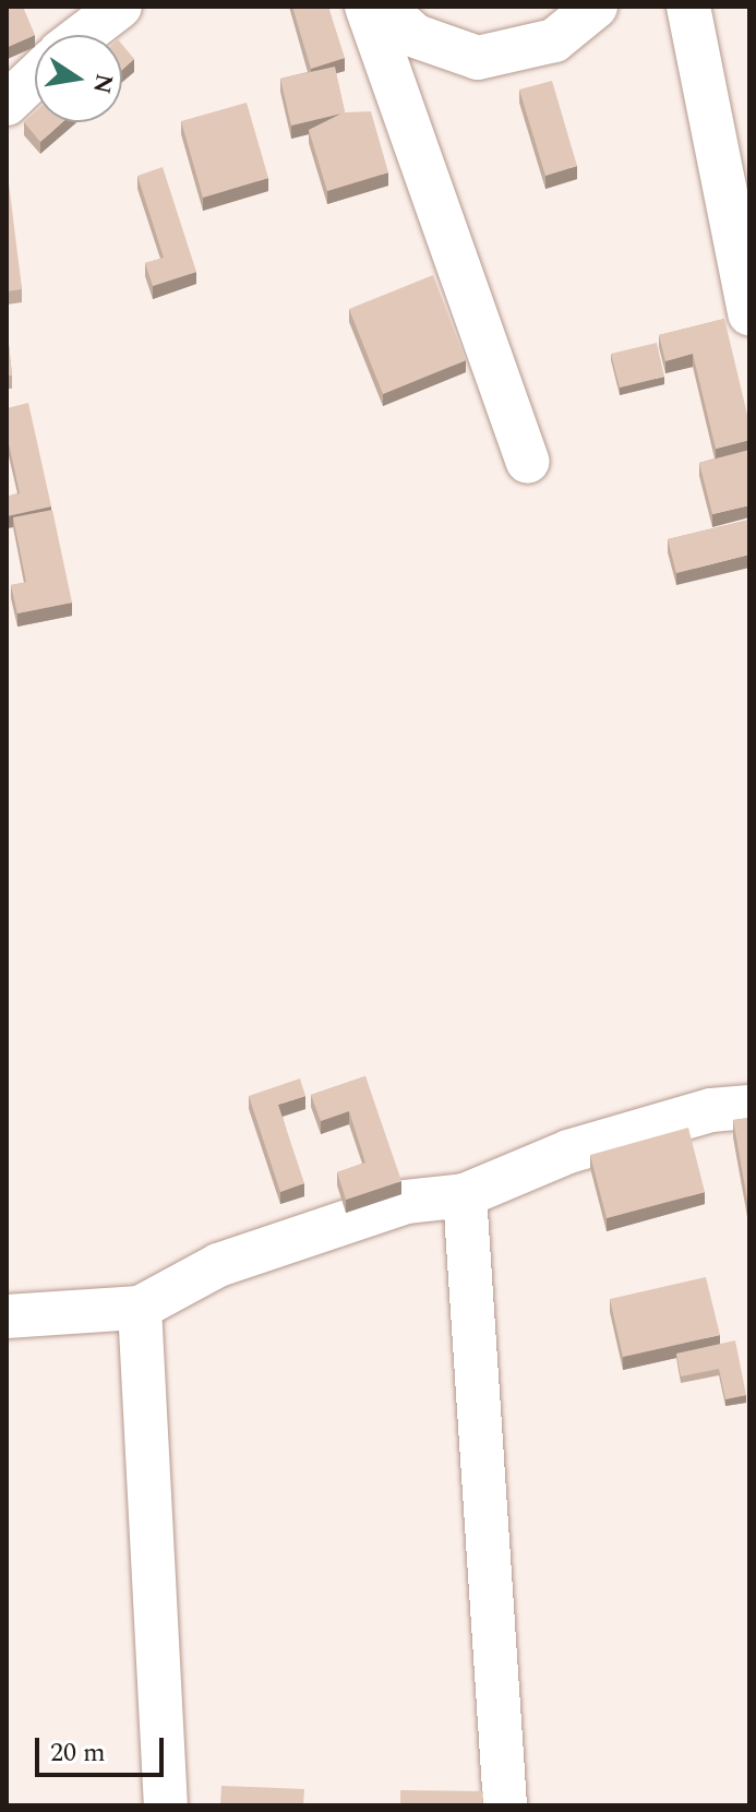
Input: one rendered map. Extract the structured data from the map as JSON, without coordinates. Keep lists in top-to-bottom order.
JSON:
{
  "scale_bar": "20 m",
  "north": "right"
}
